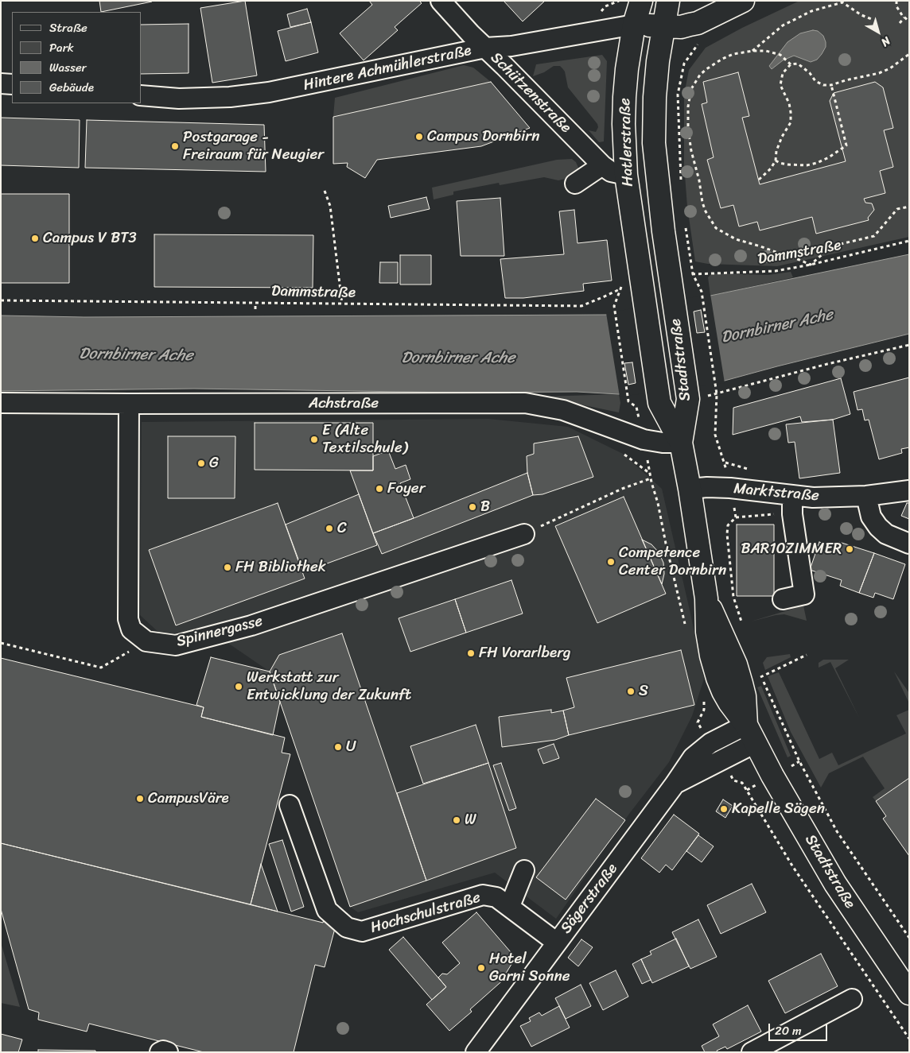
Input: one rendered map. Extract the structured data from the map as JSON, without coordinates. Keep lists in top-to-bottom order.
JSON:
{
  "streets": {
    "main road": ["Hatlerstraße", "Stadtstraße"],
    "street": [
      "Hintere Achmühlerstraße",
      "Schützenstraße",
      "Achstraße",
      "Marktstraße",
      "Spinnergasse",
      "Sägerstraße",
      "Hochschulstraße"
    ],
    "path": ["Dammstraße"]
  },
  "crossings": [
    ["Hintere Achmühlerstraße", "Schützenstraße"],
    ["Hintere Achmühlerstraße", "Hatlerstraße"],
    ["Schützenstraße", "Hatlerstraße"],
    ["Hatlerstraße", "Stadtstraße"],
    ["Dammstraße", "Achstraße"],
    ["Stadtstraße", "Achstraße"],
    ["Stadtstraße", "Marktstraße"],
    ["Stadtstraße", "Sägerstraße"],
    ["Sägerstraße", "Hochschulstraße"]
  ],
  "water": ["Dornbirner Ache"],
  "places": [
    "Campus Dornbirn",
    "Postgarage - Freiraum für Neugier",
    "Campus V BT3",
    "E (Alte Textilschule)",
    "G",
    "Foyer",
    "B",
    "C",
    "BAR10ZIMMER",
    "Competence Center Dornbirn",
    "FH Bibliothek",
    "FH Vorarlberg",
    "Werkstatt zur Entwicklung der Zukunft",
    "S",
    "U",
    "CampusVäre",
    "Kapelle Sägen",
    "W",
    "Hotel Garni Sonne"
  ],
  "legend": [
    "Straße",
    "Park",
    "Wasser",
    "Gebäude"
  ],
  "scale_bar": "20 m",
  "north": "bottom right"
}
